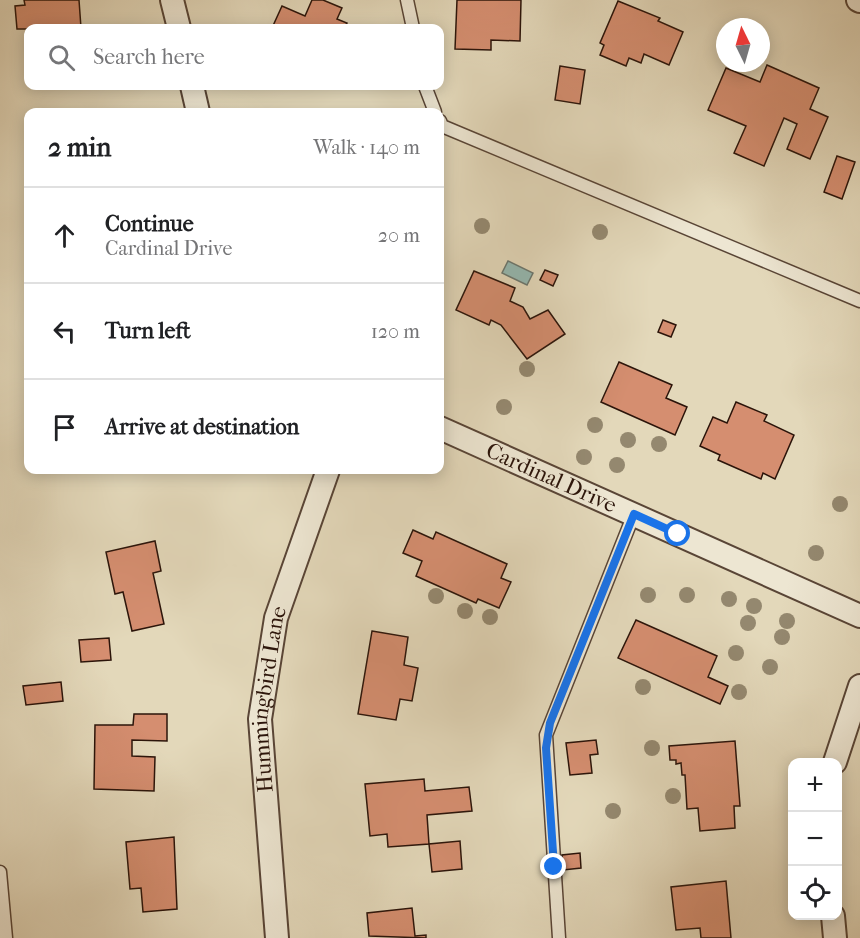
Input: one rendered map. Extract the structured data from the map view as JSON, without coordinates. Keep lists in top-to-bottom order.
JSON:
{
  "streets": {
    "street": ["Cardinal Drive", "Hummingbird Lane"]
  },
  "north": "top",
  "page": {
    "search": "Search here",
    "heading": ["2 min", "Walk · 140 m"],
    "list": [
      ["Continue", "Cardinal Drive", "20 m"],
      ["Turn left", "120 m"],
      "Arrive at destination"
    ],
    "map_buttons": ["+", "−"]
  }
}
